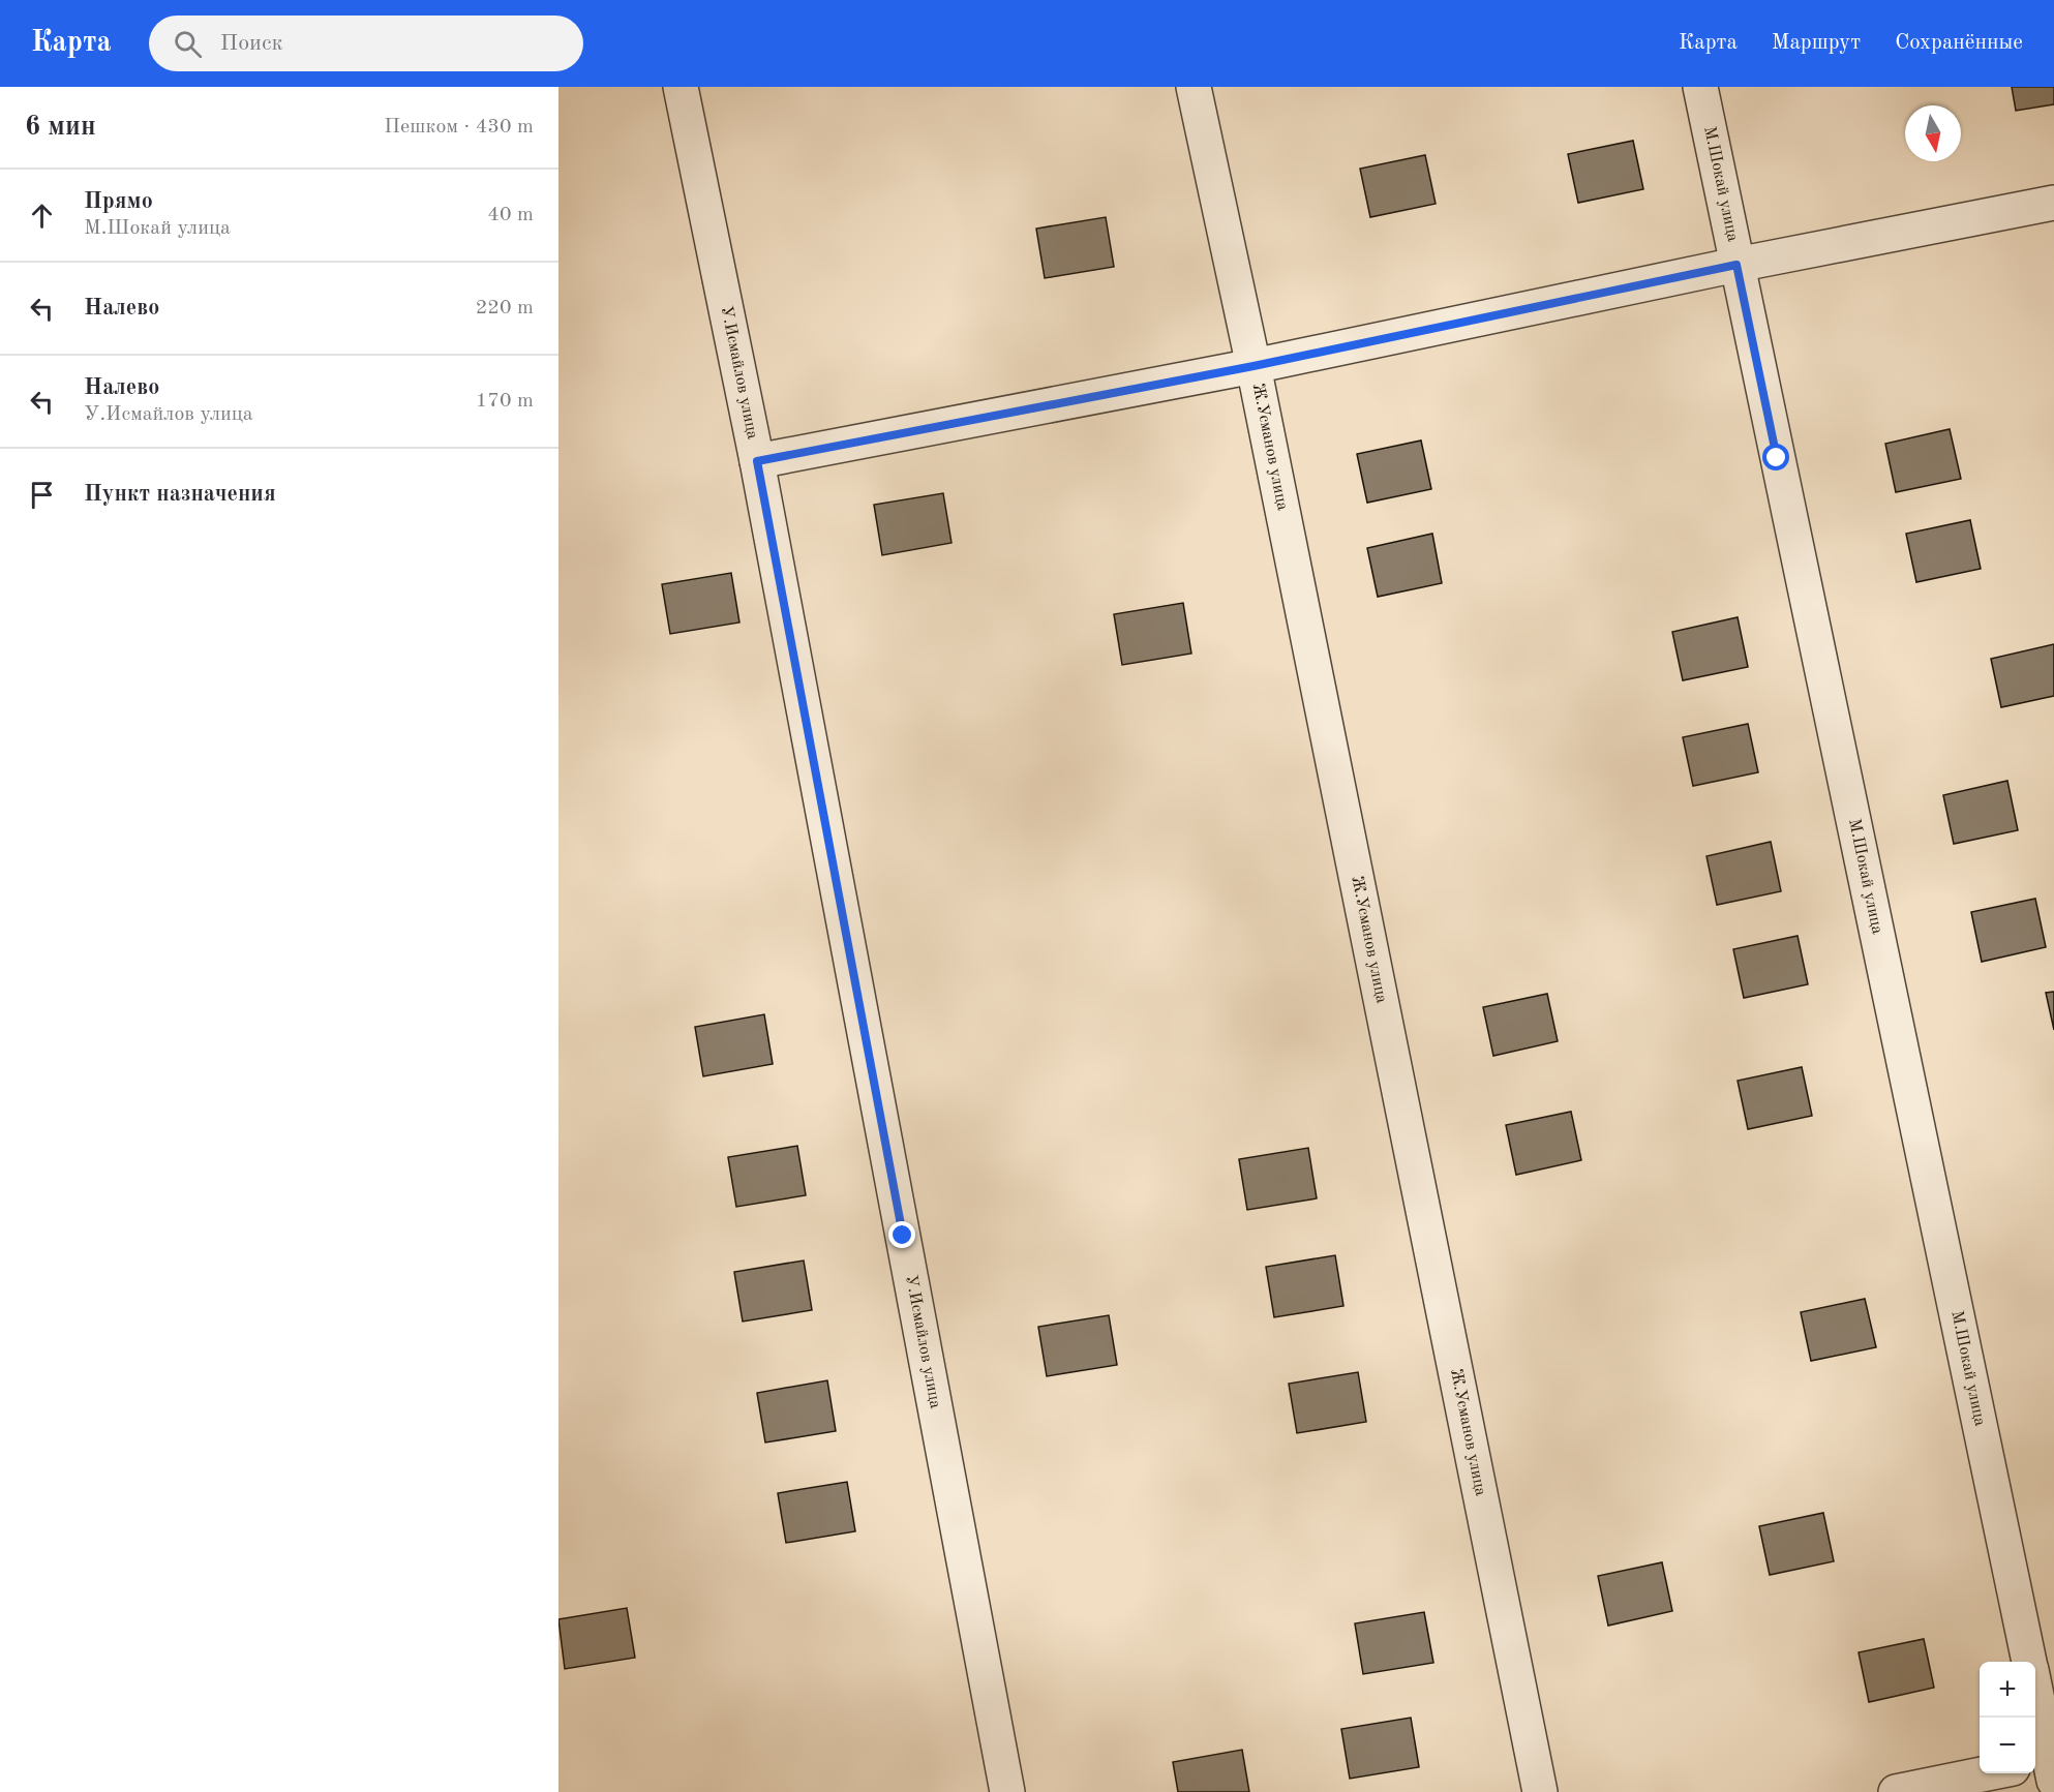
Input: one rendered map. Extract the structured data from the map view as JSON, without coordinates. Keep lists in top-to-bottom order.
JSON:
{
  "streets": {
    "street": ["М.Шокай улица", "У.Исмайлов улица", "Ж.Усманов улица"]
  },
  "north": "bottom",
  "page": {
    "header": "Карта",
    "search": "Поиск",
    "nav": ["Карта", "Маршрут", "Сохранённые"],
    "heading": ["6 мин", "Пешком · 430 m"],
    "list": [
      ["Прямо", "М.Шокай улица", "40 m"],
      ["Налево", "220 m"],
      ["Налево", "У.Исмайлов улица", "170 m"],
      "Пункт назначения"
    ],
    "map_buttons": ["+", "−"]
  }
}
